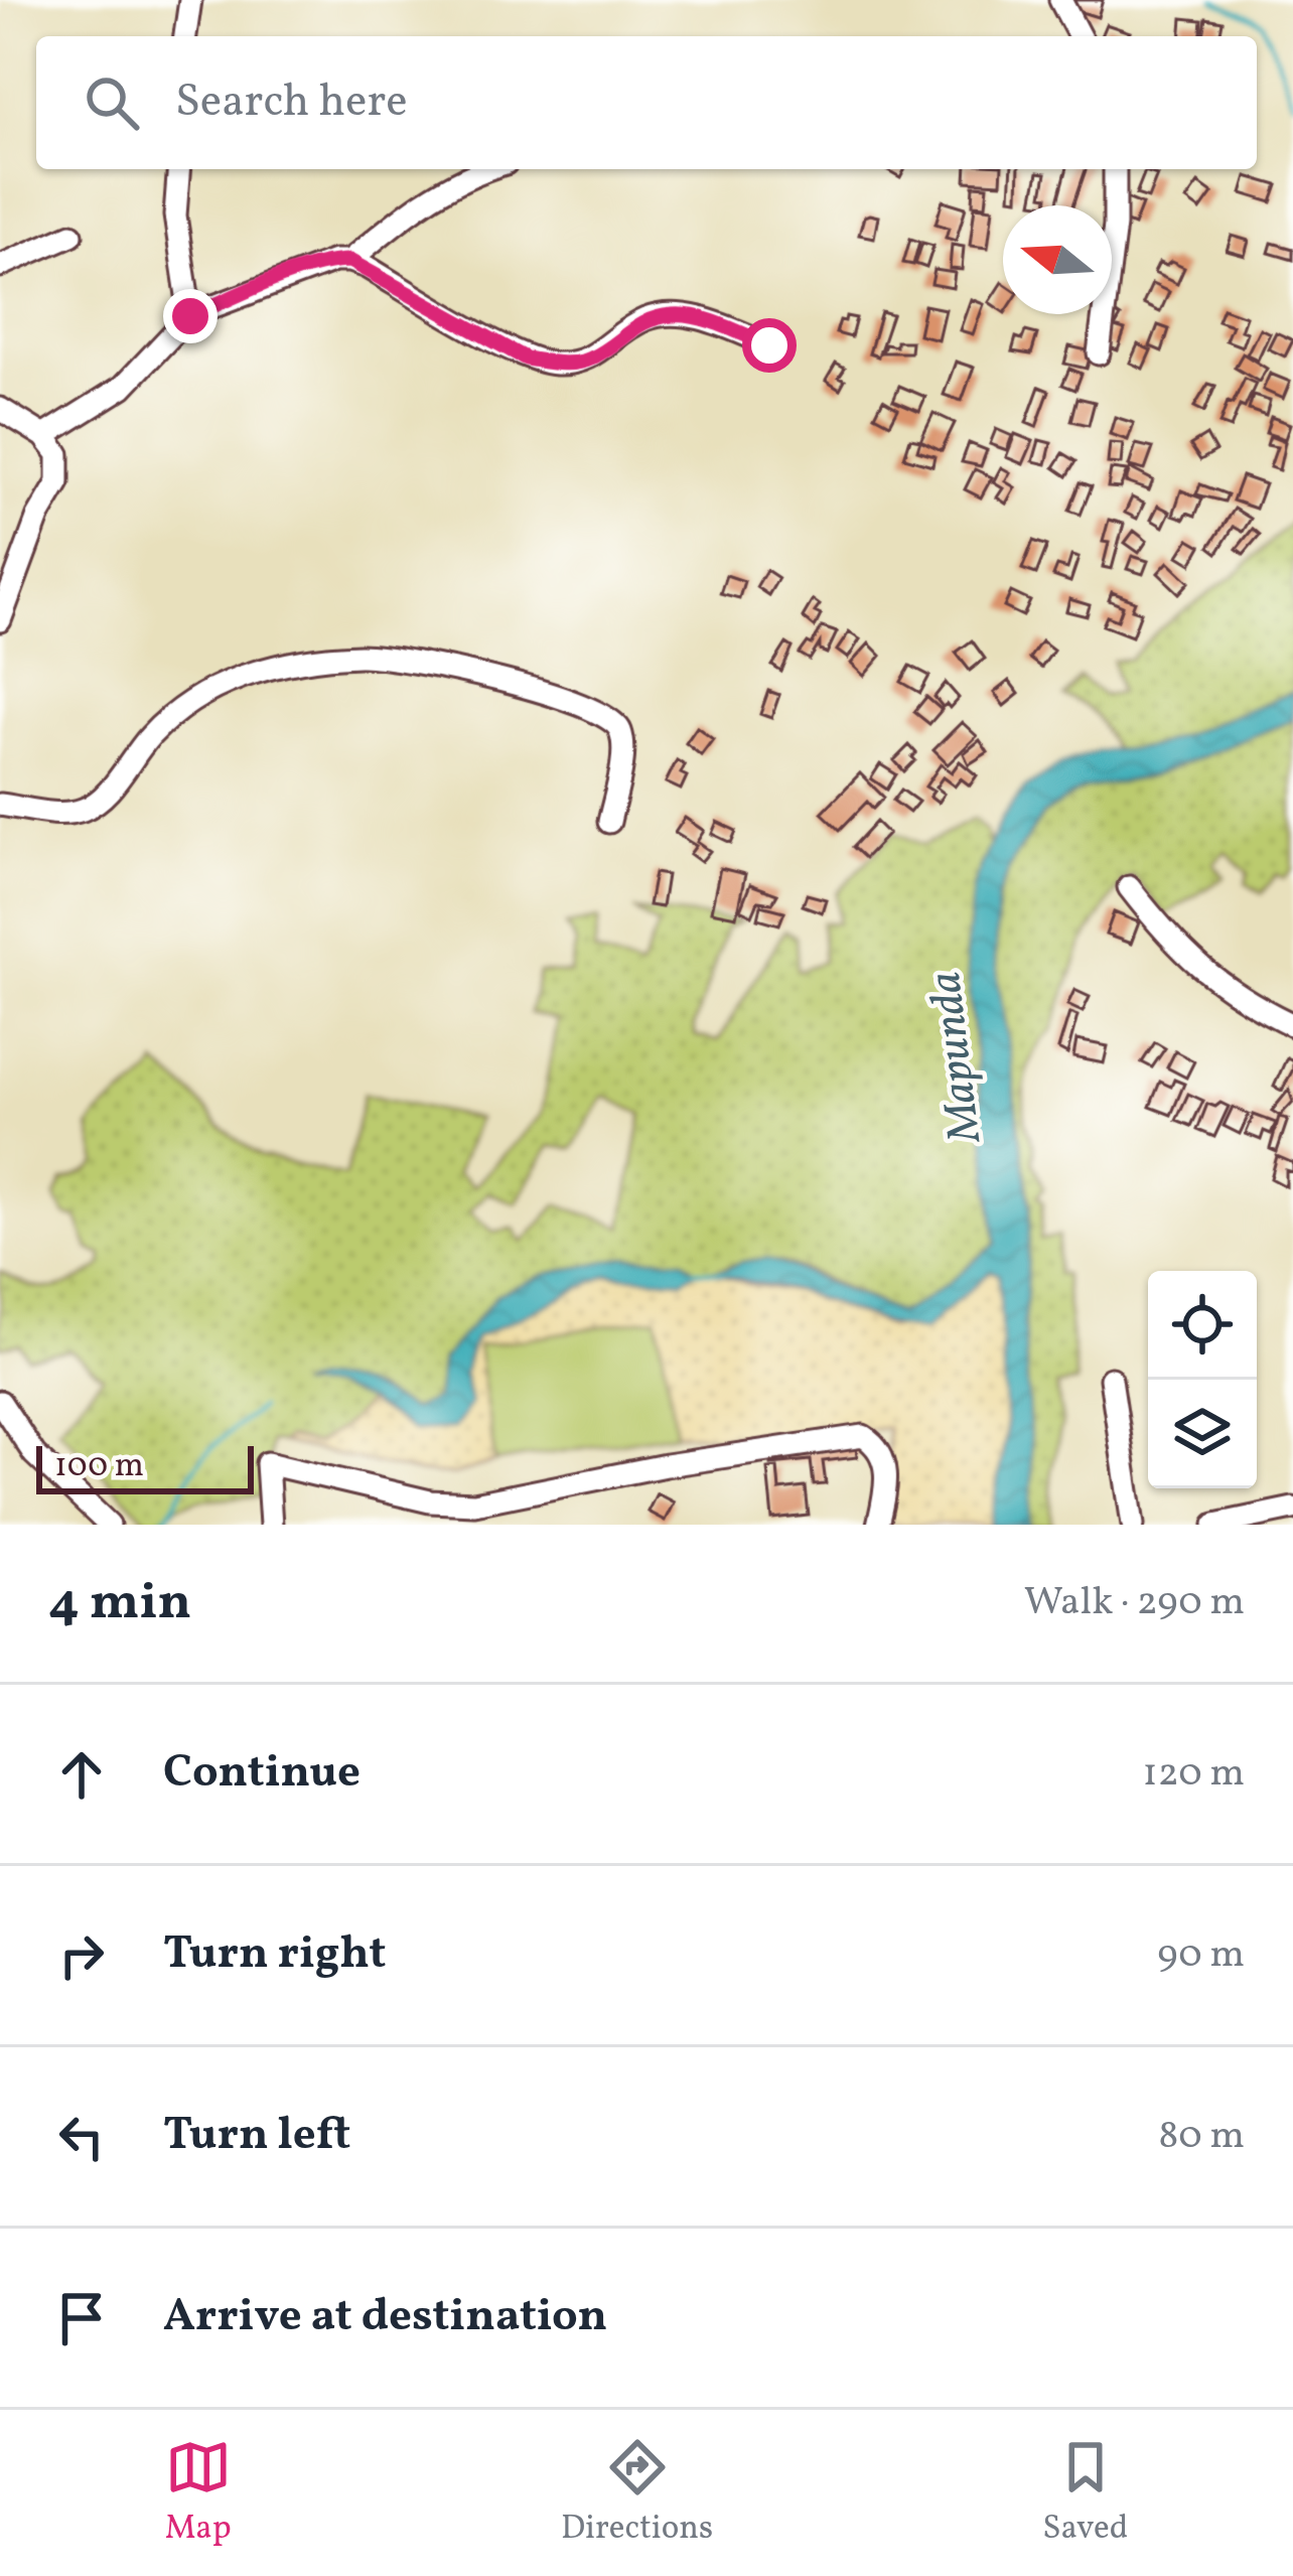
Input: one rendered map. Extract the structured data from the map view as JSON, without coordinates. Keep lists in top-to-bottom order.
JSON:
{
  "water": ["Mapunda"],
  "scale_bar": "100 m",
  "north": "left",
  "page": {
    "search": "Search here",
    "scale": "100 m",
    "heading": ["4 min", "Walk · 290 m"],
    "list": [
      ["Continue", "120 m"],
      ["Turn right", "90 m"],
      ["Turn left", "80 m"],
      "Arrive at destination"
    ],
    "nav": ["Map", "Directions", "Saved"]
  }
}
